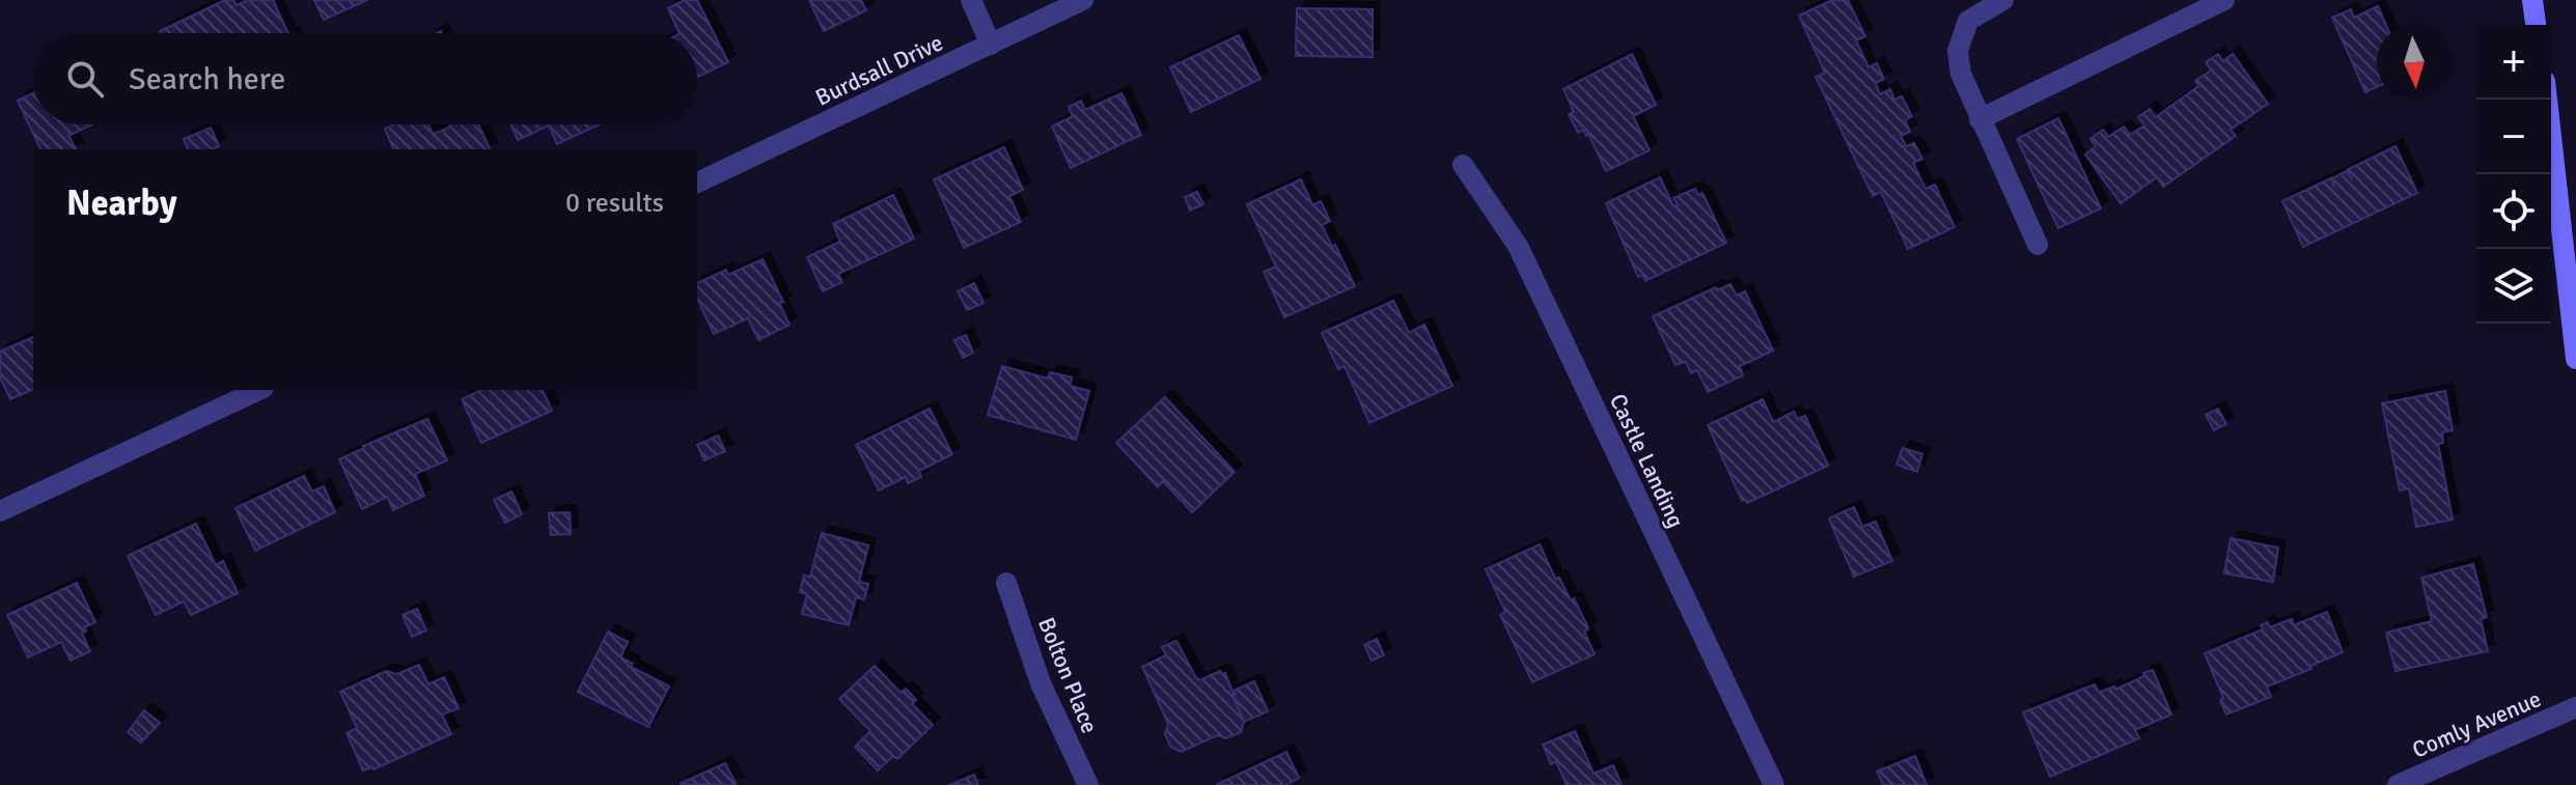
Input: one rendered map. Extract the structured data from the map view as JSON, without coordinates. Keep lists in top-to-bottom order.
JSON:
{
  "streets": {
    "street": [
      "Burdsall Drive",
      "Castle Landing",
      "Bolton Place",
      "Comly Avenue"
    ]
  },
  "north": "bottom",
  "page": {
    "map_buttons": ["+", "−"],
    "search": "Search here",
    "heading": ["Nearby", "0 results"]
  }
}
